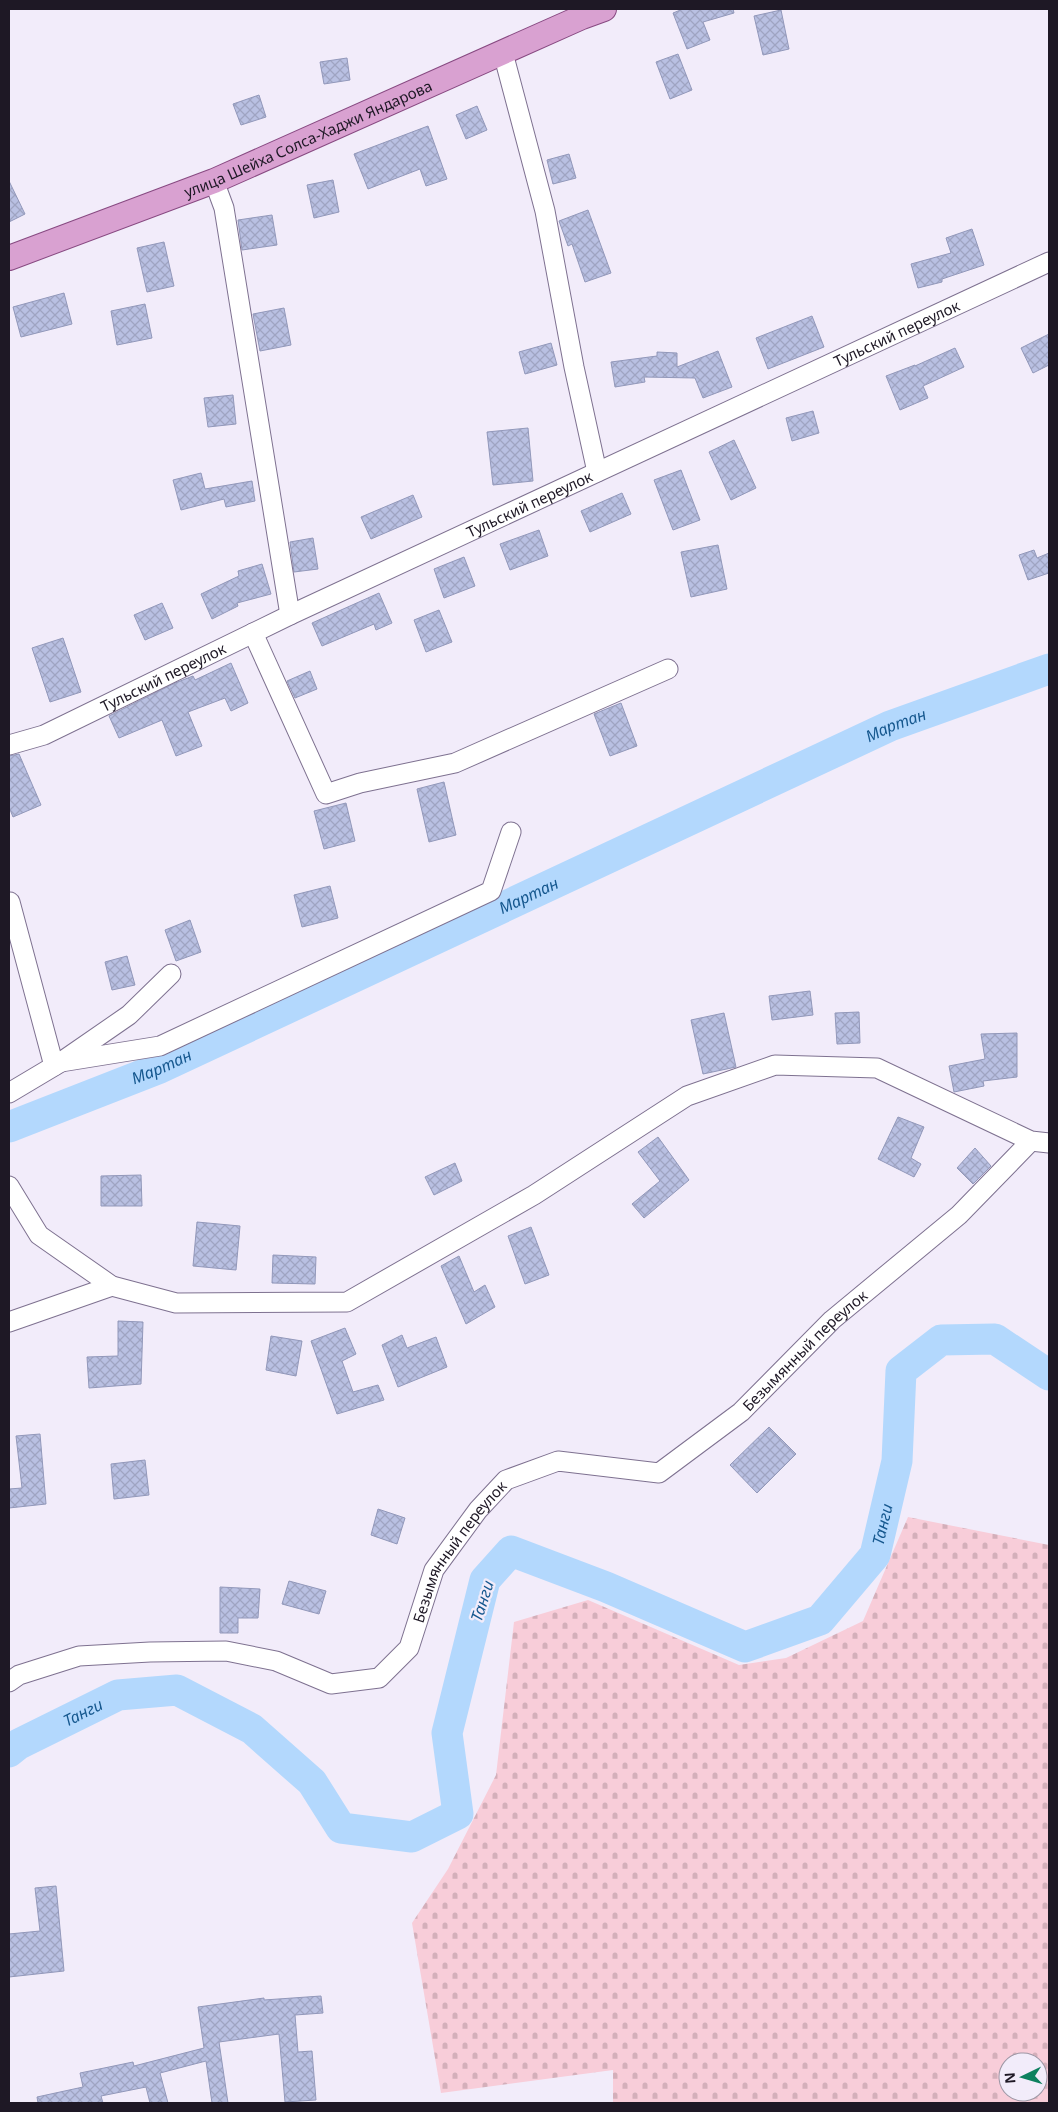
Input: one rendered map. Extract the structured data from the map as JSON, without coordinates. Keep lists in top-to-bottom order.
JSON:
{
  "streets": {
    "main road": ["улица Шейха Солса-Хаджи Яндарова"],
    "street": ["Тульский переулок", "Безымянный переулок"]
  },
  "water": ["Мартан", "Танги"],
  "north": "left"
}
